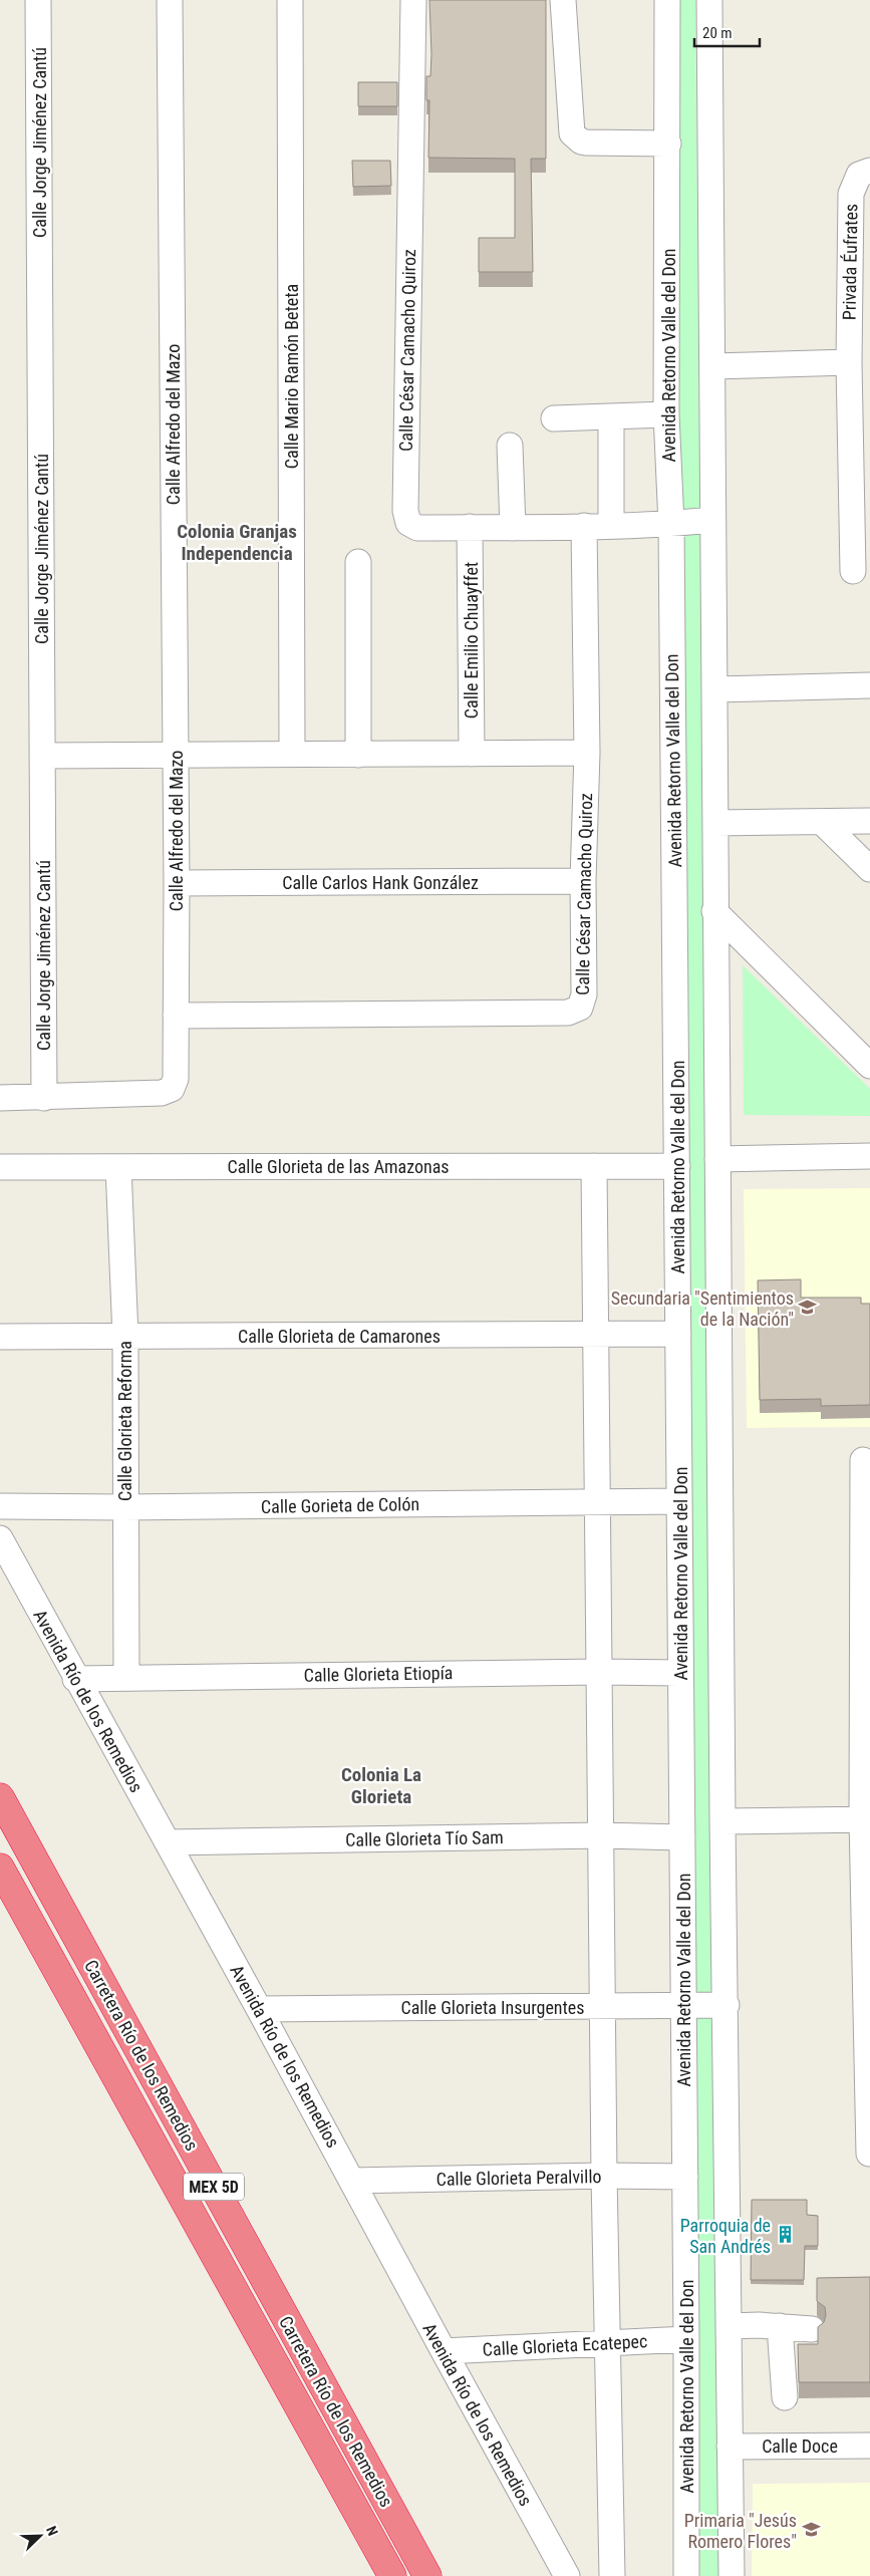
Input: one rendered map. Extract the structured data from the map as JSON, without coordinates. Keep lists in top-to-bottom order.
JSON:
{
  "streets": {
    "highway": ["Carretera Río de los Remedios", "MEX 5D"],
    "street": [
      "Calle Jorge Jiménez Cantú",
      "Privada Éufrates",
      "Calle César Camacho Quiroz",
      "Avenida Retorno Valle del Don",
      "Calle Mario Ramón Beteta",
      "Calle Alfredo del Mazo",
      "Calle Emilio Chuayffet",
      "Calle Carlos Hank González",
      "Calle Glorieta de las Amazonas",
      "Calle Glorieta de Camarones",
      "Calle Glorieta Reforma",
      "Calle Gorieta de Colón",
      "Calle Glorieta Etiopía",
      "Avenida Río de los Remedios",
      "Calle Glorieta Tío Sam",
      "Calle Glorieta Insurgentes",
      "Calle Glorieta Peralvillo",
      "Calle Glorieta Ecatepec",
      "Calle Doce"
    ]
  },
  "crossings": [
    ["Calle Jorge Jiménez Cantú", "Calle Alfredo del Mazo"],
    ["Calle César Camacho Quiroz", "Avenida Retorno Valle del Don"],
    ["Calle César Camacho Quiroz", "Calle Alfredo del Mazo"],
    ["Calle César Camacho Quiroz", "Calle Emilio Chuayffet"],
    ["Calle César Camacho Quiroz", "Calle Carlos Hank González"],
    ["Avenida Retorno Valle del Don", "Calle Glorieta de las Amazonas"],
    ["Avenida Retorno Valle del Don", "Calle Glorieta de Camarones"],
    ["Avenida Retorno Valle del Don", "Calle Gorieta de Colón"],
    ["Avenida Retorno Valle del Don", "Calle Glorieta Etiopía"],
    ["Avenida Retorno Valle del Don", "Calle Glorieta Tío Sam"],
    ["Avenida Retorno Valle del Don", "Calle Glorieta Insurgentes"],
    ["Avenida Retorno Valle del Don", "Calle Glorieta Peralvillo"],
    ["Avenida Retorno Valle del Don", "Calle Glorieta Ecatepec"],
    ["Calle Alfredo del Mazo", "Calle Carlos Hank González"],
    ["Calle Glorieta de las Amazonas", "Calle Glorieta Reforma"],
    ["Calle Glorieta de Camarones", "Calle Glorieta Reforma"],
    ["Calle Glorieta Reforma", "Calle Gorieta de Colón"],
    ["Calle Glorieta Reforma", "Calle Glorieta Etiopía"],
    ["Calle Glorieta Etiopía", "Avenida Río de los Remedios"],
    ["Avenida Río de los Remedios", "Calle Glorieta Tío Sam"],
    ["Avenida Río de los Remedios", "Calle Glorieta Insurgentes"],
    ["Avenida Río de los Remedios", "Calle Glorieta Peralvillo"],
    ["Avenida Río de los Remedios", "Calle Glorieta Ecatepec"]
  ],
  "districts": ["Colonia Granjas Independencia", "Colonia La Glorieta"],
  "places": {
    "school or university": ["Secundaria \"Sentimientos de la Nación\"", "Primaria \"Jesús Romero Flores\""],
    "building": ["Parroquia de San Andrés"]
  },
  "scale_bar": "20 m",
  "north": "top right"
}
